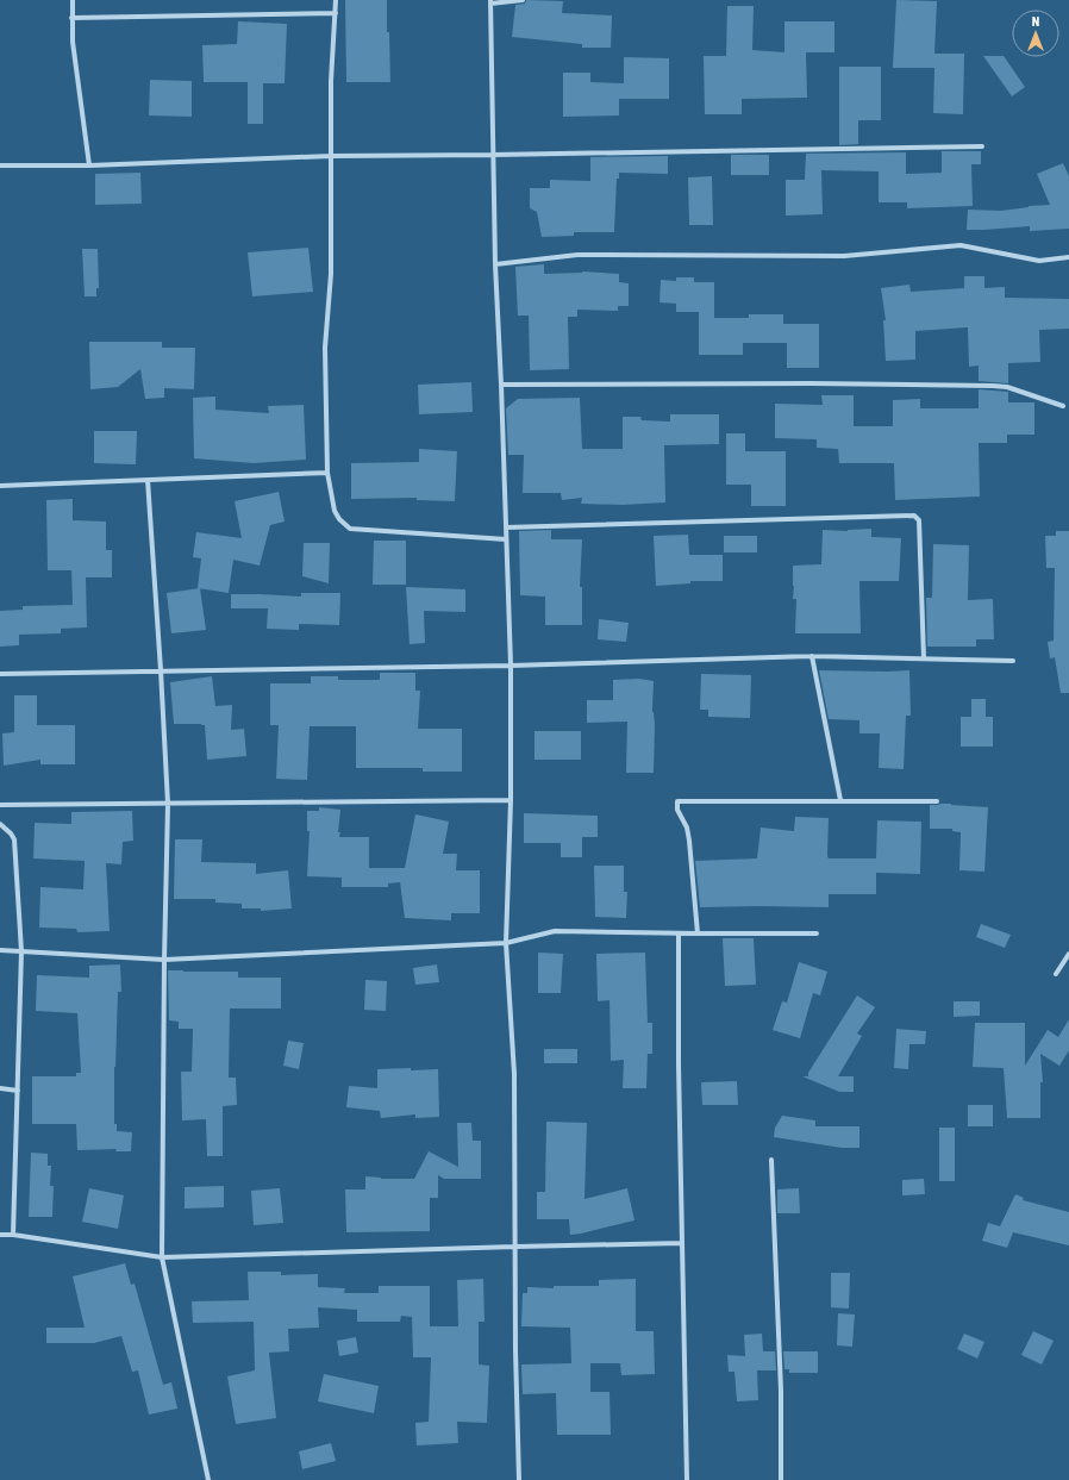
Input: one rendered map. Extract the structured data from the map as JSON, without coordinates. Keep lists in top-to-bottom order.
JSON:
{
  "north": "top"
}
